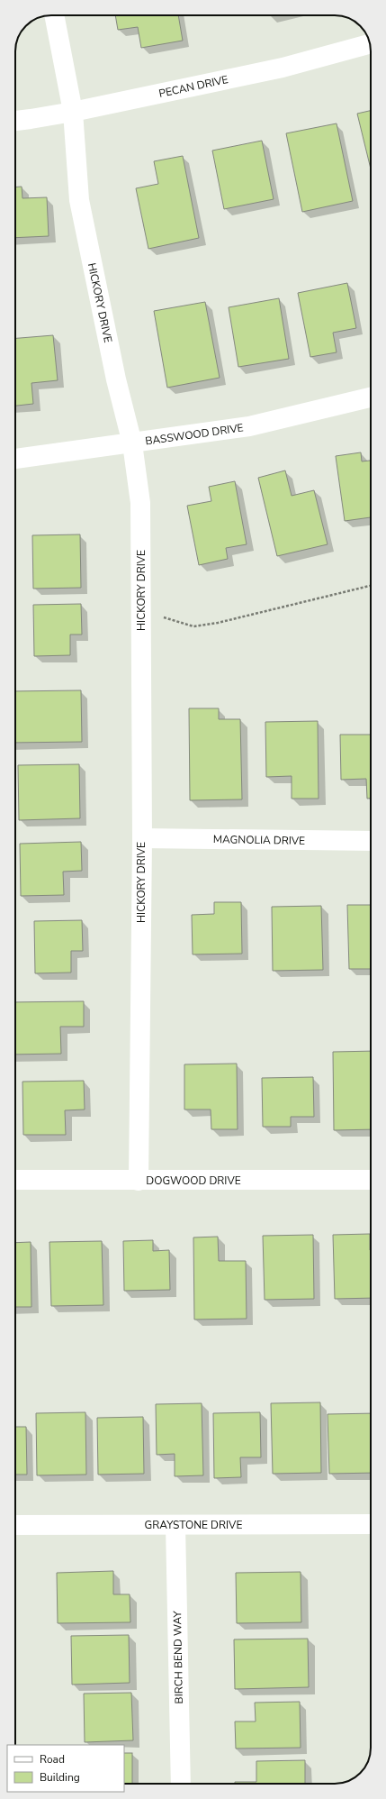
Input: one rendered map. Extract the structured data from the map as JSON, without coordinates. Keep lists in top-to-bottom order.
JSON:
{
  "streets": {
    "street": [
      "PECAN DRIVE",
      "HICKORY DRIVE",
      "BASSWOOD DRIVE",
      "MAGNOLIA DRIVE",
      "DOGWOOD DRIVE",
      "GRAYSTONE DRIVE",
      "BIRCH BEND WAY"
    ]
  },
  "crossings": [
    ["PECAN DRIVE", "HICKORY DRIVE"],
    ["HICKORY DRIVE", "BASSWOOD DRIVE"],
    ["HICKORY DRIVE", "MAGNOLIA DRIVE"],
    ["HICKORY DRIVE", "DOGWOOD DRIVE"],
    ["GRAYSTONE DRIVE", "BIRCH BEND WAY"]
  ],
  "legend": ["Road", "Building"]
}
